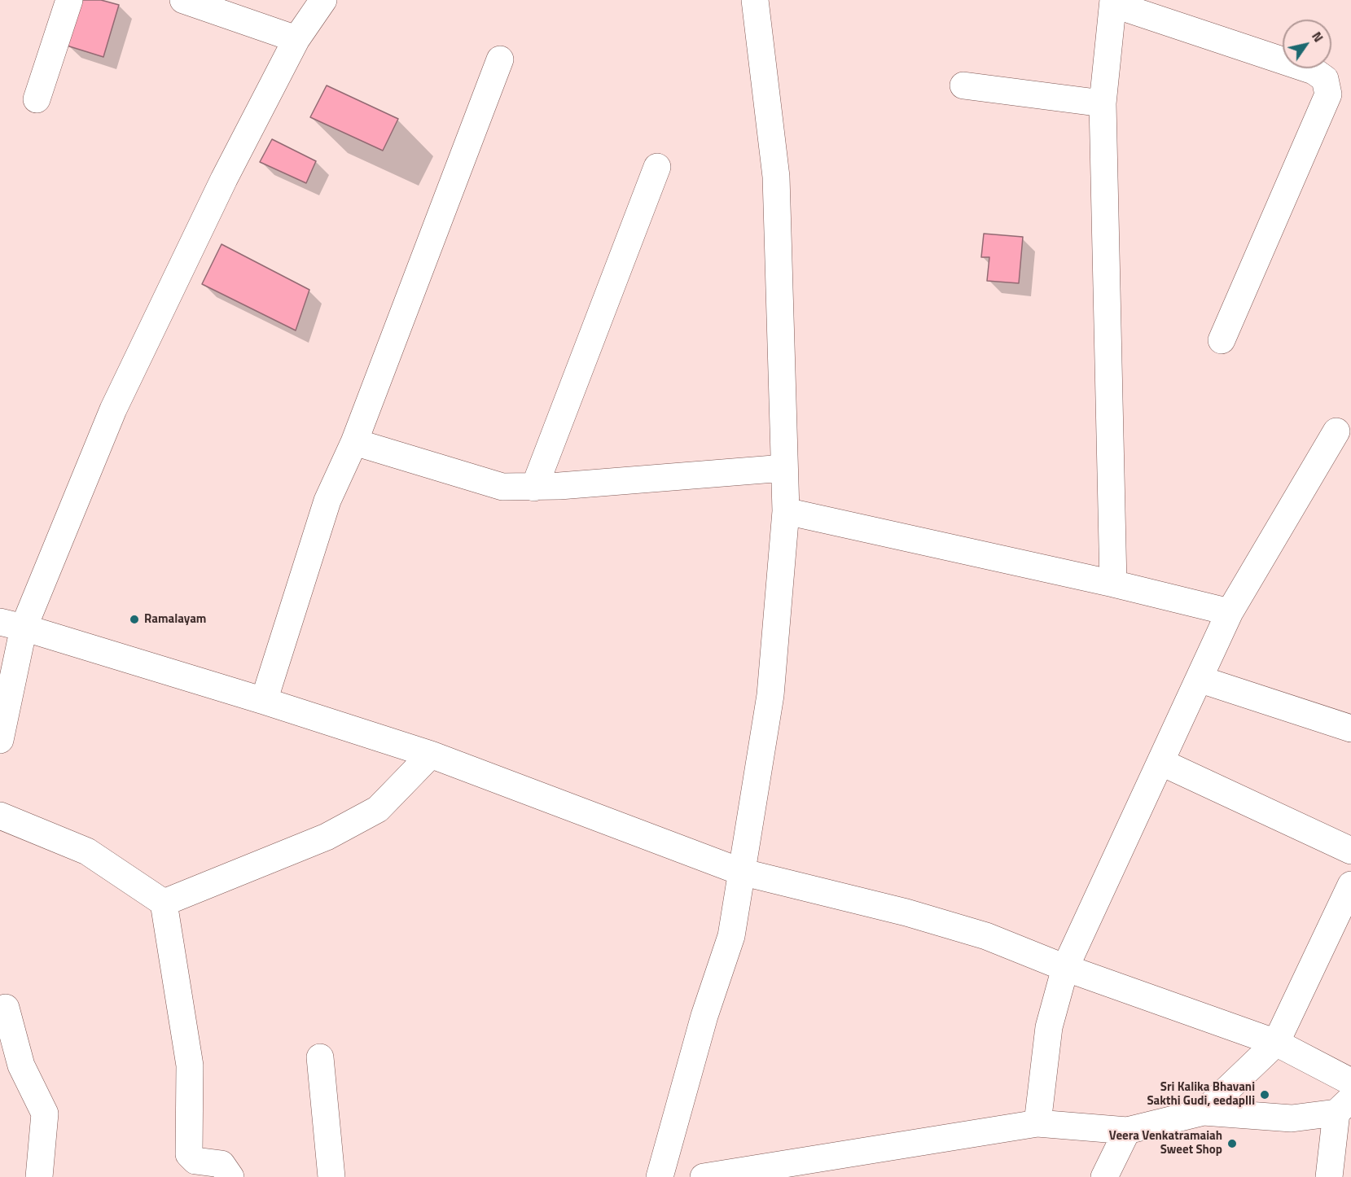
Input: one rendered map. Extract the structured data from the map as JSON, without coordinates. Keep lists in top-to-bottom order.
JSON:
{
  "places": ["Ramalayam", "Sri Kalika Bhavani Sakthi Gudi, eedaplli", "Veera Venkatramaiah Sweet Shop"],
  "north": "top right"
}
